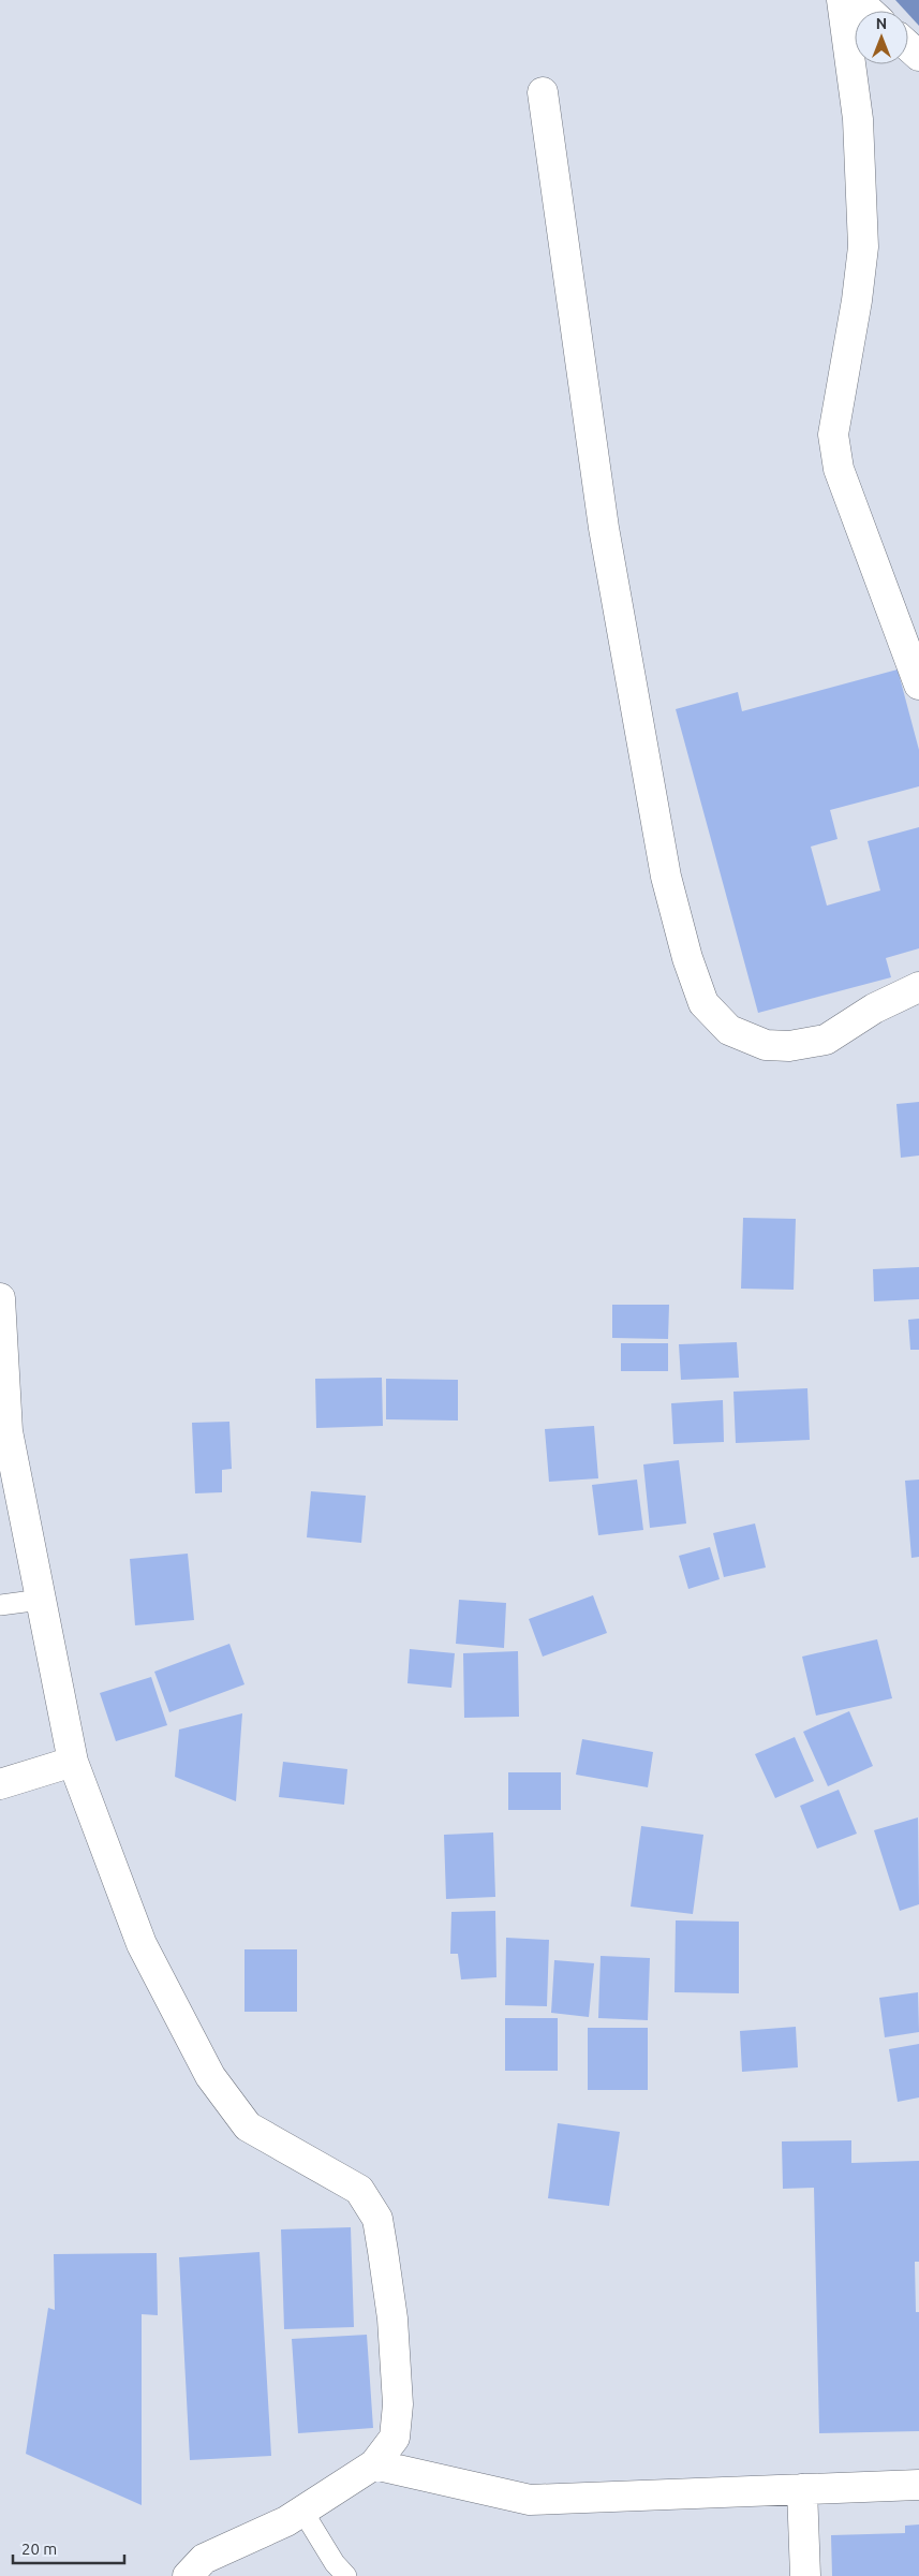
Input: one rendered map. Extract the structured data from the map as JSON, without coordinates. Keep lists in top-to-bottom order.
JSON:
{
  "scale_bar": "20 m",
  "north": "top"
}
